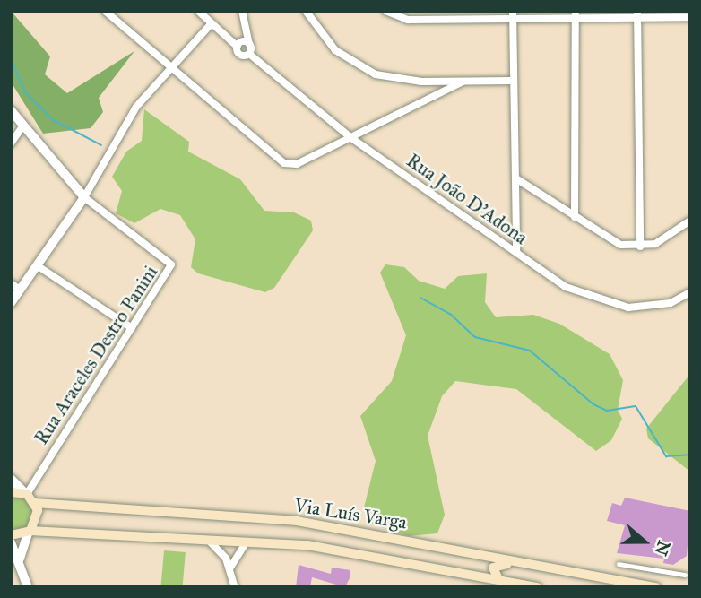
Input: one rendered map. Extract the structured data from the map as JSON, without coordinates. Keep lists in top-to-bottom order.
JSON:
{
  "streets": {
    "main road": ["Via Luís Varga"],
    "street": ["Rua João D'Adona", "Rua Araceles Destro Panini"]
  },
  "north": "right"
}
